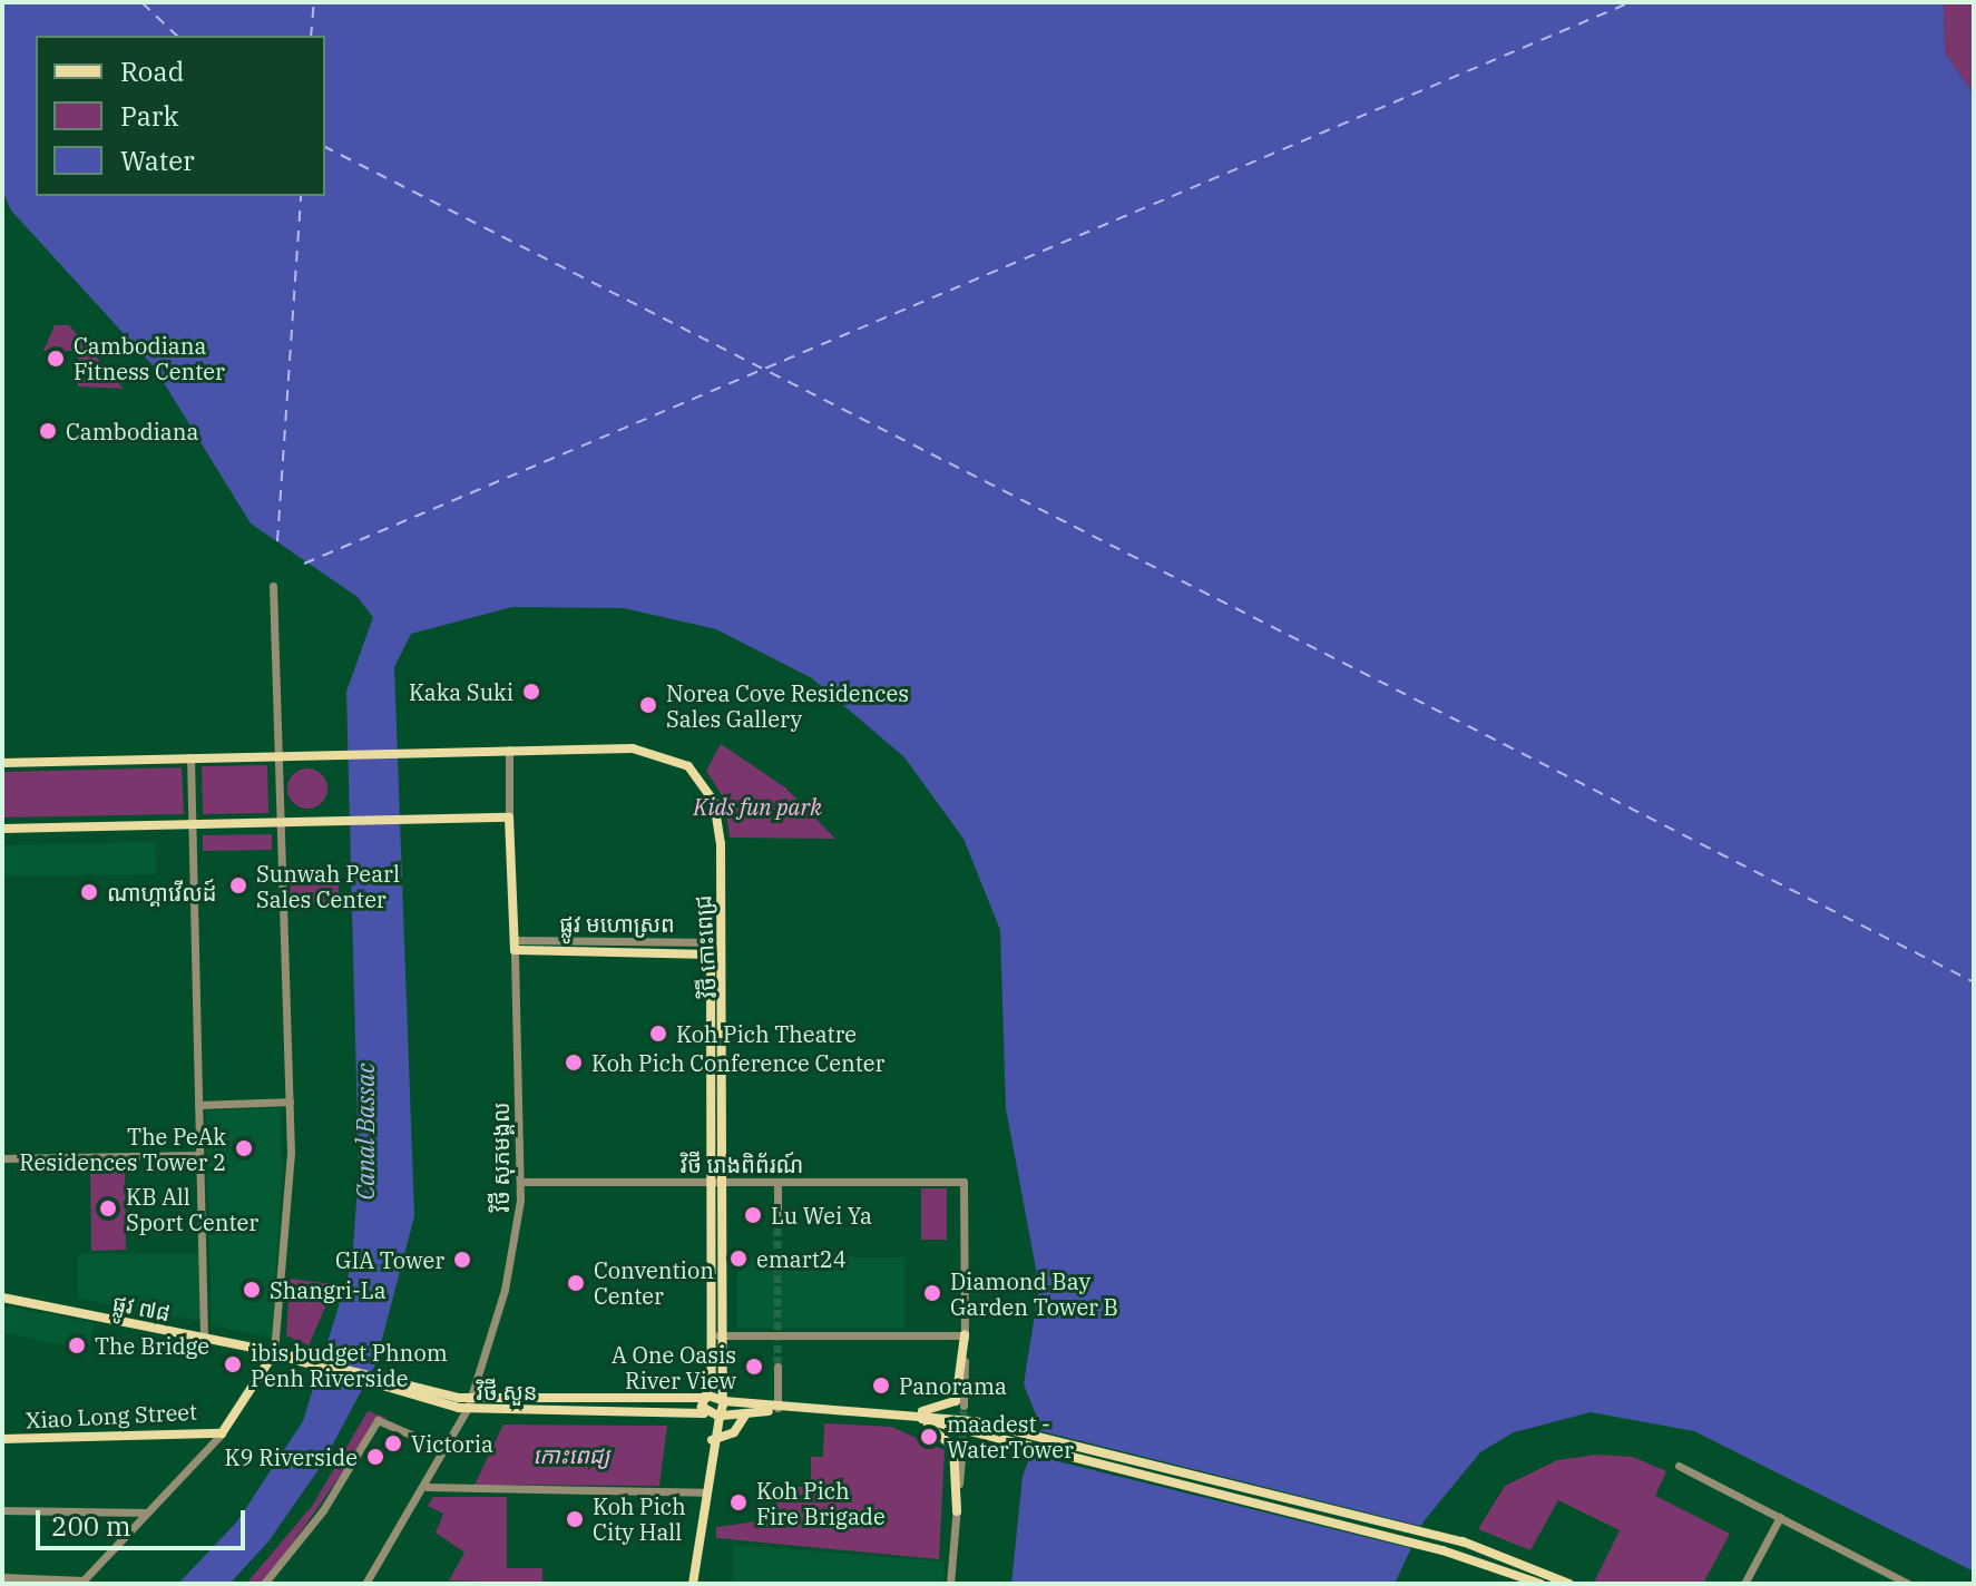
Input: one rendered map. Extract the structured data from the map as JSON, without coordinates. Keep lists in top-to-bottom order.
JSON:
{
  "streets": {
    "main road": [
      "ផ្លូវ មហោស្រព",
      "វិថី កោះពេជ្រ",
      "វិថី សុភមង្គល",
      "ផ្លូវ ៧៨",
      "វិថី សួន",
      "Xiao Long Street"
    ],
    "street": ["វិថី រោងពិព័រណ៍"]
  },
  "crossings": [
    ["ផ្លូវ មហោស្រព", "វិថី កោះពេជ្រ"],
    ["ផ្លូវ មហោស្រព", "វិថី សុភមង្គល"],
    ["វិថី កោះពេជ្រ", "វិថី សុភមង្គល"],
    ["វិថី កោះពេជ្រ", "វិថី រោងពិព័រណ៍"],
    ["វិថី កោះពេជ្រ", "វិថី សួន"],
    ["វិថី សុភមង្គល", "វិថី រោងពិព័រណ៍"],
    ["វិថី សុភមង្គល", "វិថី សួន"],
    ["ផ្លូវ ៧៨", "វិថី សួន"]
  ],
  "water": ["Canal Bassac"],
  "parks": ["Kids fun park", "កោះពេជ្យ"],
  "places": [
    "Cambodiana Fitness Center",
    "Cambodiana",
    "Kaka Suki",
    "Norea Cove Residences Sales Gallery",
    "Sunwah Pearl Sales Center",
    "ណាហ្គាវើលដ៍",
    "Koh Pich Theatre",
    "Koh Pich Conference Center",
    "The PeAk Residences Tower 2",
    "KB All Sport Center",
    "Lu Wei Ya",
    "emart24",
    "GIA Tower",
    "Convention Center",
    "Shangri-La",
    "Diamond Bay Garden Tower B",
    "The Bridge",
    "ibis budget Phnom Penh Riverside",
    "A One Oasis River View",
    "Panorama",
    "maadest - WaterTower",
    "Victoria",
    "K9 Riverside",
    "Koh Pich Fire Brigade",
    "Koh Pich City Hall"
  ],
  "legend": ["Road", "Park", "Water"],
  "scale_bar": "200 m"
}
